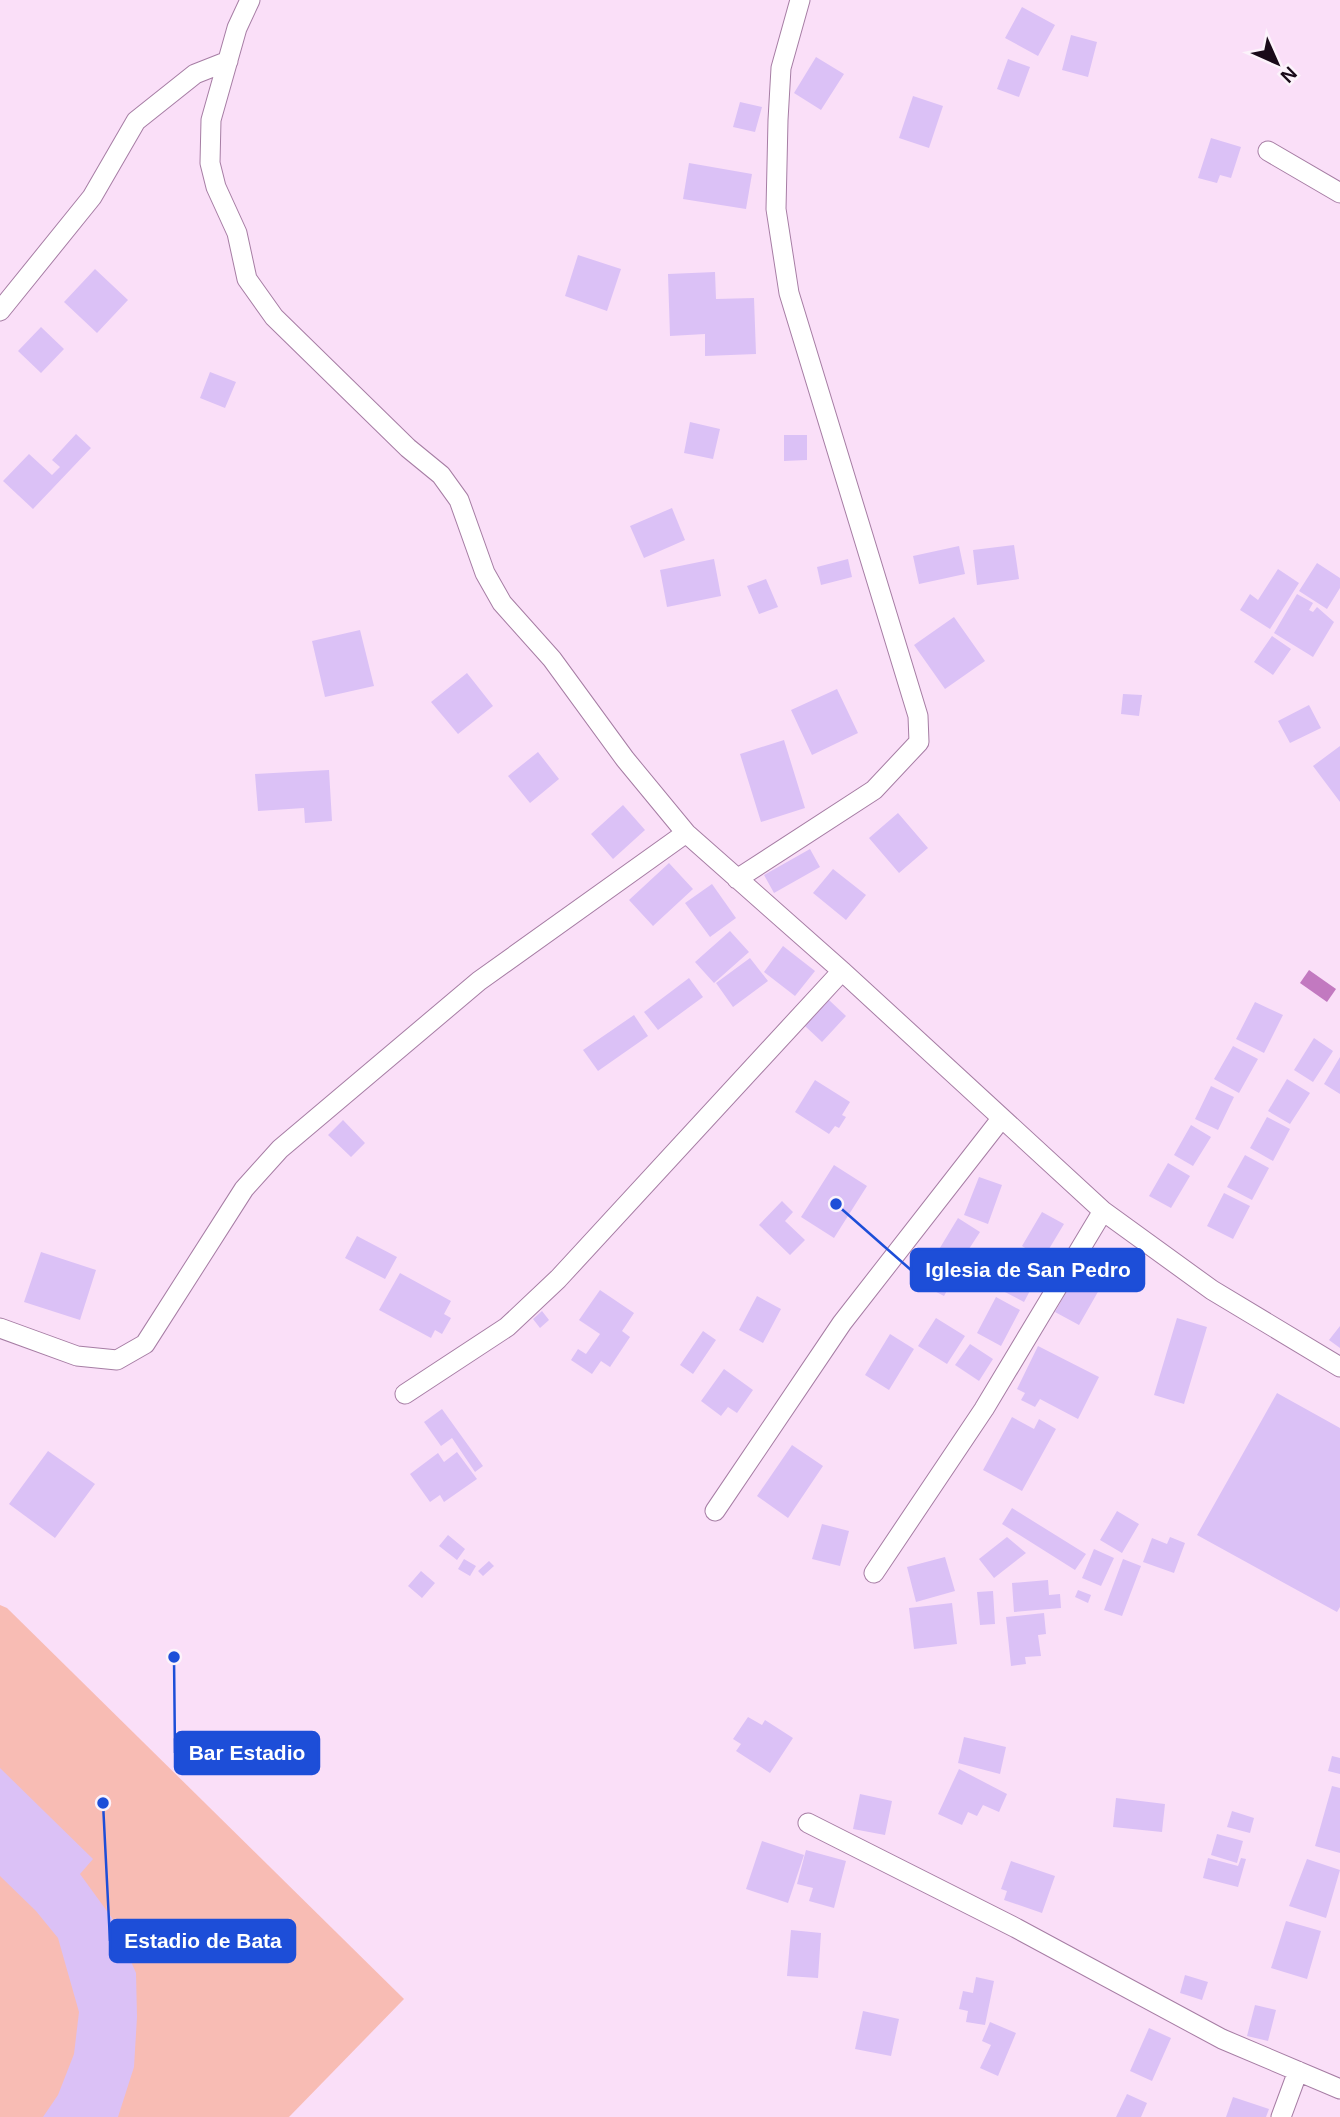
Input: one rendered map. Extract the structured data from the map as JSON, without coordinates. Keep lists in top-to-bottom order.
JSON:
{
  "places": ["Iglesia de San Pedro", "Bar Estadio", "Estadio de Bata"],
  "north": "bottom right"
}
